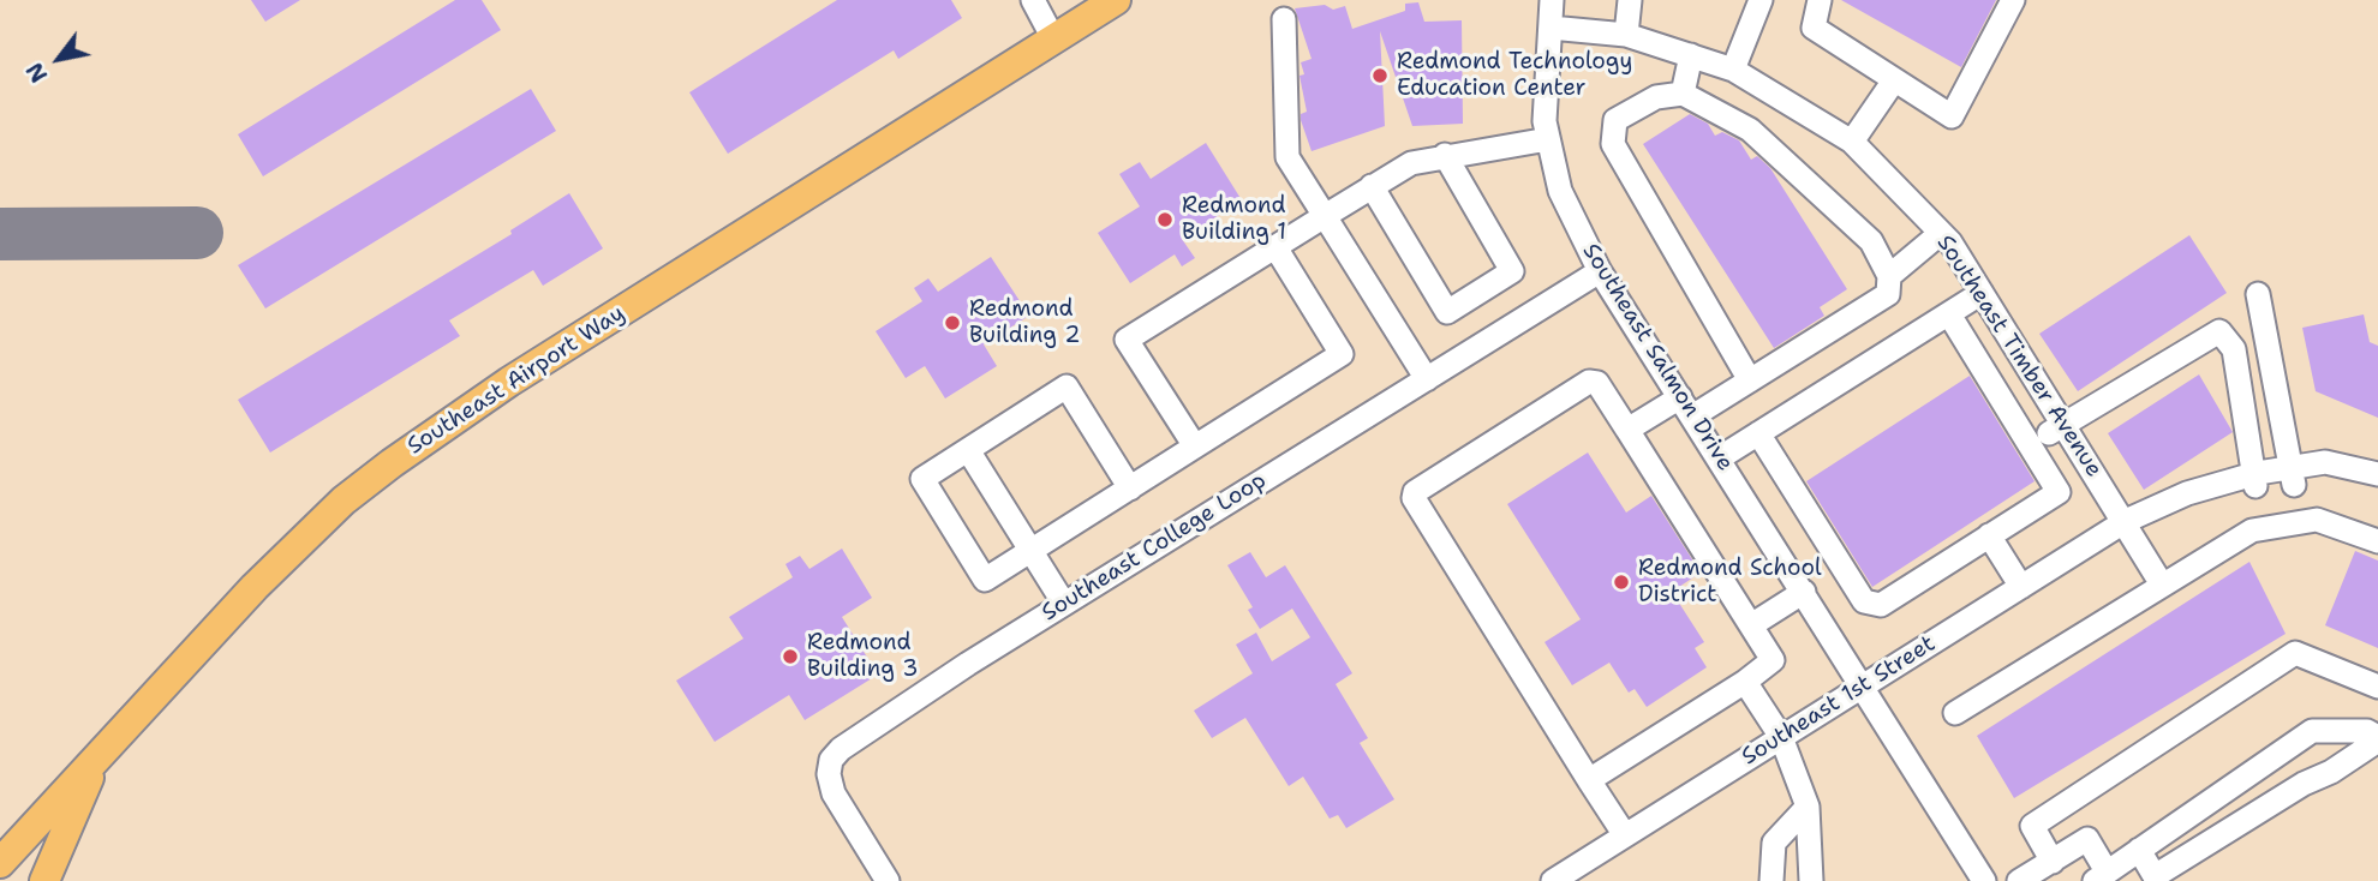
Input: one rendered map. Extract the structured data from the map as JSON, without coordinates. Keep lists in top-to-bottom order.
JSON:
{
  "streets": {
    "main road": ["Southeast Airport Way"],
    "street": [
      "Southeast Timber Avenue",
      "Southeast Salmon Drive",
      "Southeast College Loop",
      "Southeast 1st Street"
    ]
  },
  "crossings": [
    ["Southeast Timber Avenue", "Southeast Salmon Drive"],
    ["Southeast Timber Avenue", "Southeast 1st Street"],
    ["Southeast Salmon Drive", "Southeast College Loop"],
    ["Southeast Salmon Drive", "Southeast 1st Street"]
  ],
  "places": [
    "Redmond Technology Education Center",
    "Redmond Building 1",
    "Redmond Building 2",
    "Redmond School District",
    "Redmond Building 3"
  ],
  "north": "bottom left"
}
